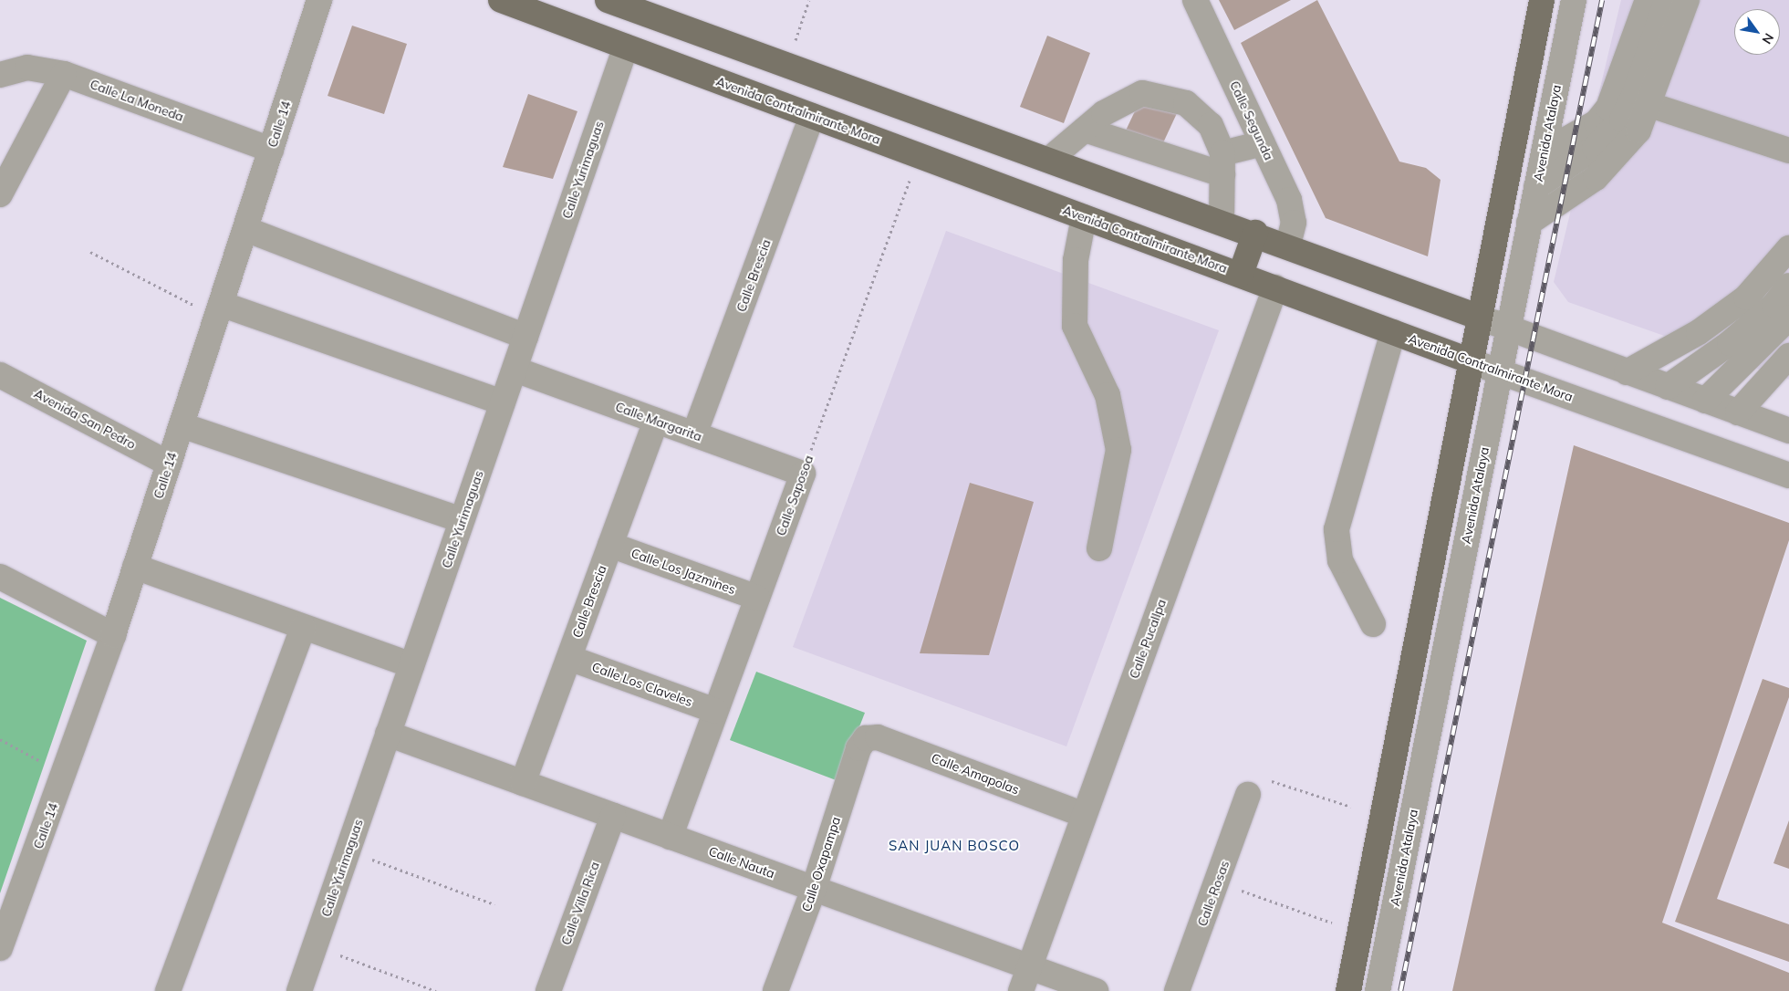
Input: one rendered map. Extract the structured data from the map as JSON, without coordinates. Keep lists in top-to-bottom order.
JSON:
{
  "streets": {
    "main road": ["Avenida Contralmirante Mora"],
    "street": [
      "Calle La Moneda",
      "Calle Segunda",
      "Calle 14",
      "Avenida Atalaya",
      "Calle Yurimaguas",
      "Calle Brescia",
      "Avenida San Pedro",
      "Calle Margarita",
      "Calle Saposoa",
      "Calle Los Jazmines",
      "Calle Pucallpa",
      "Calle Los Claveles",
      "Calle Amapolas",
      "Calle Nauta",
      "Calle Oxapampa",
      "Calle Rosas",
      "Calle Villa Rica"
    ]
  },
  "crossings": [
    ["Calle La Moneda", "Calle 14"],
    ["Avenida Contralmirante Mora", "Avenida Atalaya"],
    ["Avenida Contralmirante Mora", "Calle Yurimaguas"],
    ["Avenida Contralmirante Mora", "Calle Brescia"],
    ["Avenida Contralmirante Mora", "Calle Saposoa"],
    ["Avenida Contralmirante Mora", "Calle Pucallpa"],
    ["Calle 14", "Avenida San Pedro"],
    ["Calle Yurimaguas", "Calle Margarita"],
    ["Calle Yurimaguas", "Calle Nauta"],
    ["Calle Brescia", "Calle Margarita"],
    ["Calle Brescia", "Calle Los Jazmines"],
    ["Calle Brescia", "Calle Los Claveles"],
    ["Calle Brescia", "Calle Nauta"],
    ["Calle Margarita", "Calle Saposoa"],
    ["Calle Saposoa", "Calle Los Jazmines"],
    ["Calle Saposoa", "Calle Los Claveles"],
    ["Calle Saposoa", "Calle Nauta"],
    ["Calle Pucallpa", "Calle Amapolas"],
    ["Calle Pucallpa", "Calle Nauta"],
    ["Calle Amapolas", "Calle Oxapampa"],
    ["Calle Nauta", "Calle Oxapampa"],
    ["Calle Nauta", "Calle Villa Rica"]
  ],
  "districts": ["SAN JUAN BOSCO"],
  "north": "bottom right"
}
